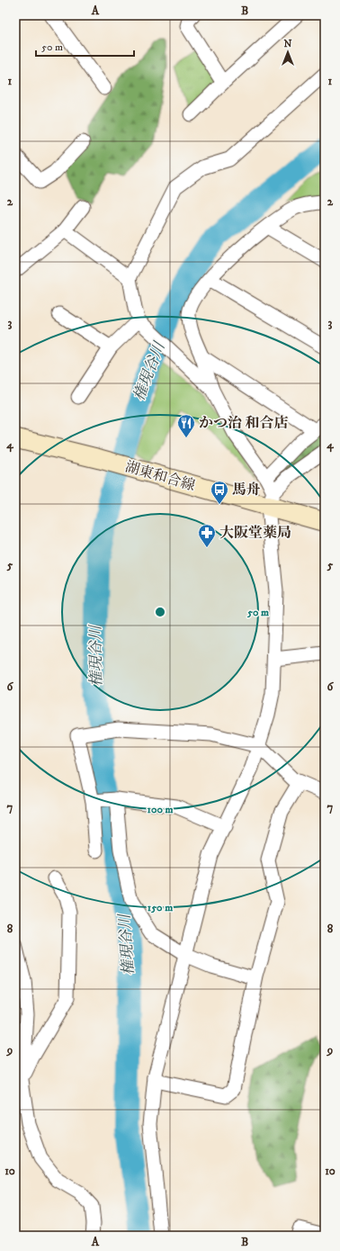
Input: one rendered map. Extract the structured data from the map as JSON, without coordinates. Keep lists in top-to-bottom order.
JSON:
{
  "streets": {
    "main road": ["湖東和合線"]
  },
  "water": ["権現谷川"],
  "places": {
    "restaurant": ["かつ治 和合店"],
    "bus stop": ["馬舟"],
    "pharmacy": ["大阪堂薬局"]
  },
  "scale_bar": "50 m",
  "north": "top",
  "grid": {
    "columns": ["A", "B"],
    "rows": [
      "1",
      "2",
      "3",
      "4",
      "5",
      "6",
      "7",
      "8",
      "9",
      "10"
    ]
  },
  "rings": ["50 m", "100 m", "150 m"]
}
